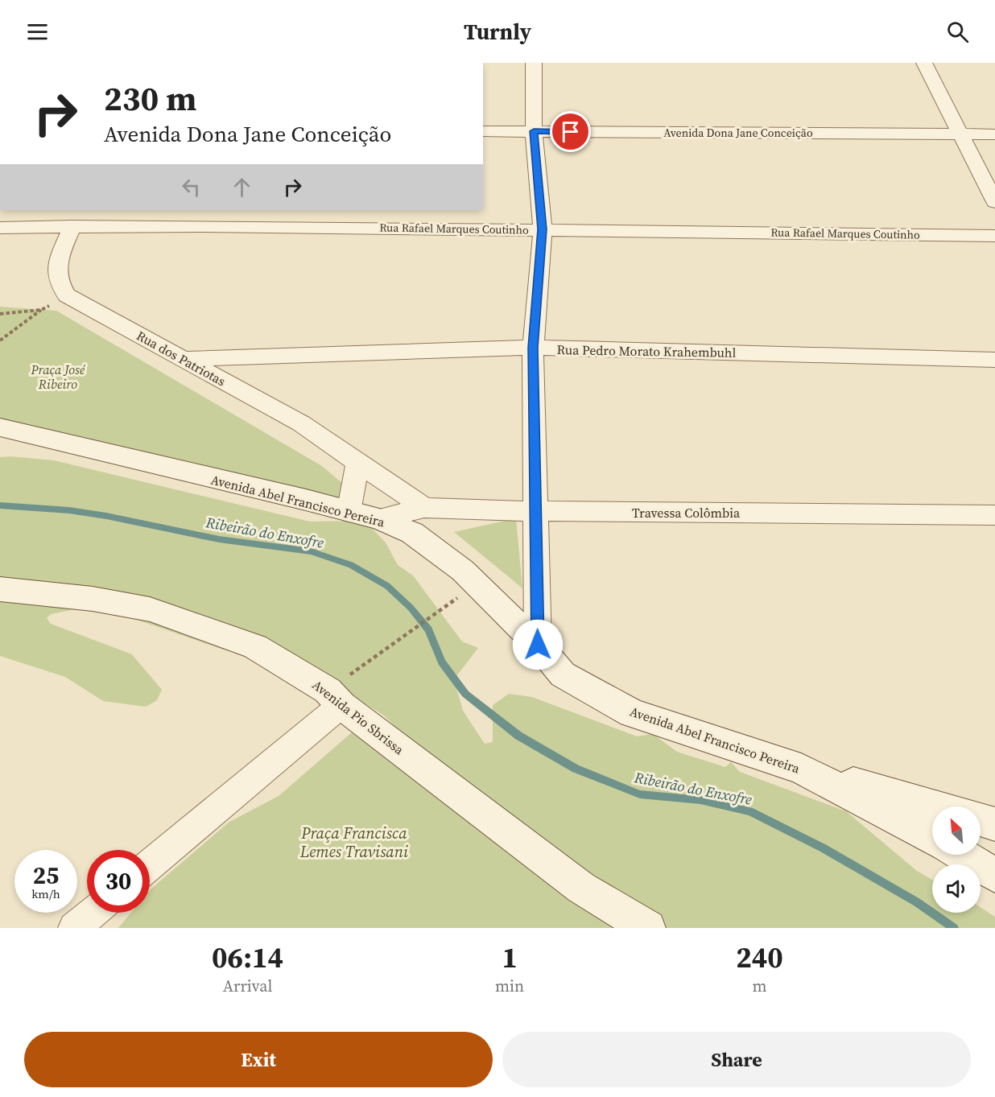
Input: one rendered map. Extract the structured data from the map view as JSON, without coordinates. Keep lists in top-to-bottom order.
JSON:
{
  "streets": {
    "main road": ["Avenida Abel Francisco Pereira", "Avenida Pio Sbrissa"],
    "street": [
      "Avenida Dona Jane Conceição",
      "Rua Rafael Marques Coutinho",
      "Rua Pedro Morato Krahembuhl",
      "Rua dos Patriotas",
      "Travessa Colômbia"
    ]
  },
  "crossings": [
    ["Rua Pedro Morato Krahembuhl", "Rua dos Patriotas"],
    ["Rua dos Patriotas", "Travessa Colômbia"],
    ["Avenida Abel Francisco Pereira", "Travessa Colômbia"]
  ],
  "water": ["Ribeirão do Enxofre"],
  "parks": ["Praça José Ribeiro", "Praça Francisca Lemes Travisani"],
  "north": "top left",
  "page": {
    "header": "Turnly",
    "turn": ["230 m", "Avenida Dona Jane Conceição"],
    "speed": "25 km/h",
    "limit": "30",
    "eta": [
      "06:14",
      "Arrival",
      "1",
      "min",
      "240",
      "m"
    ],
    "buttons": ["Exit", "Share"]
  }
}
